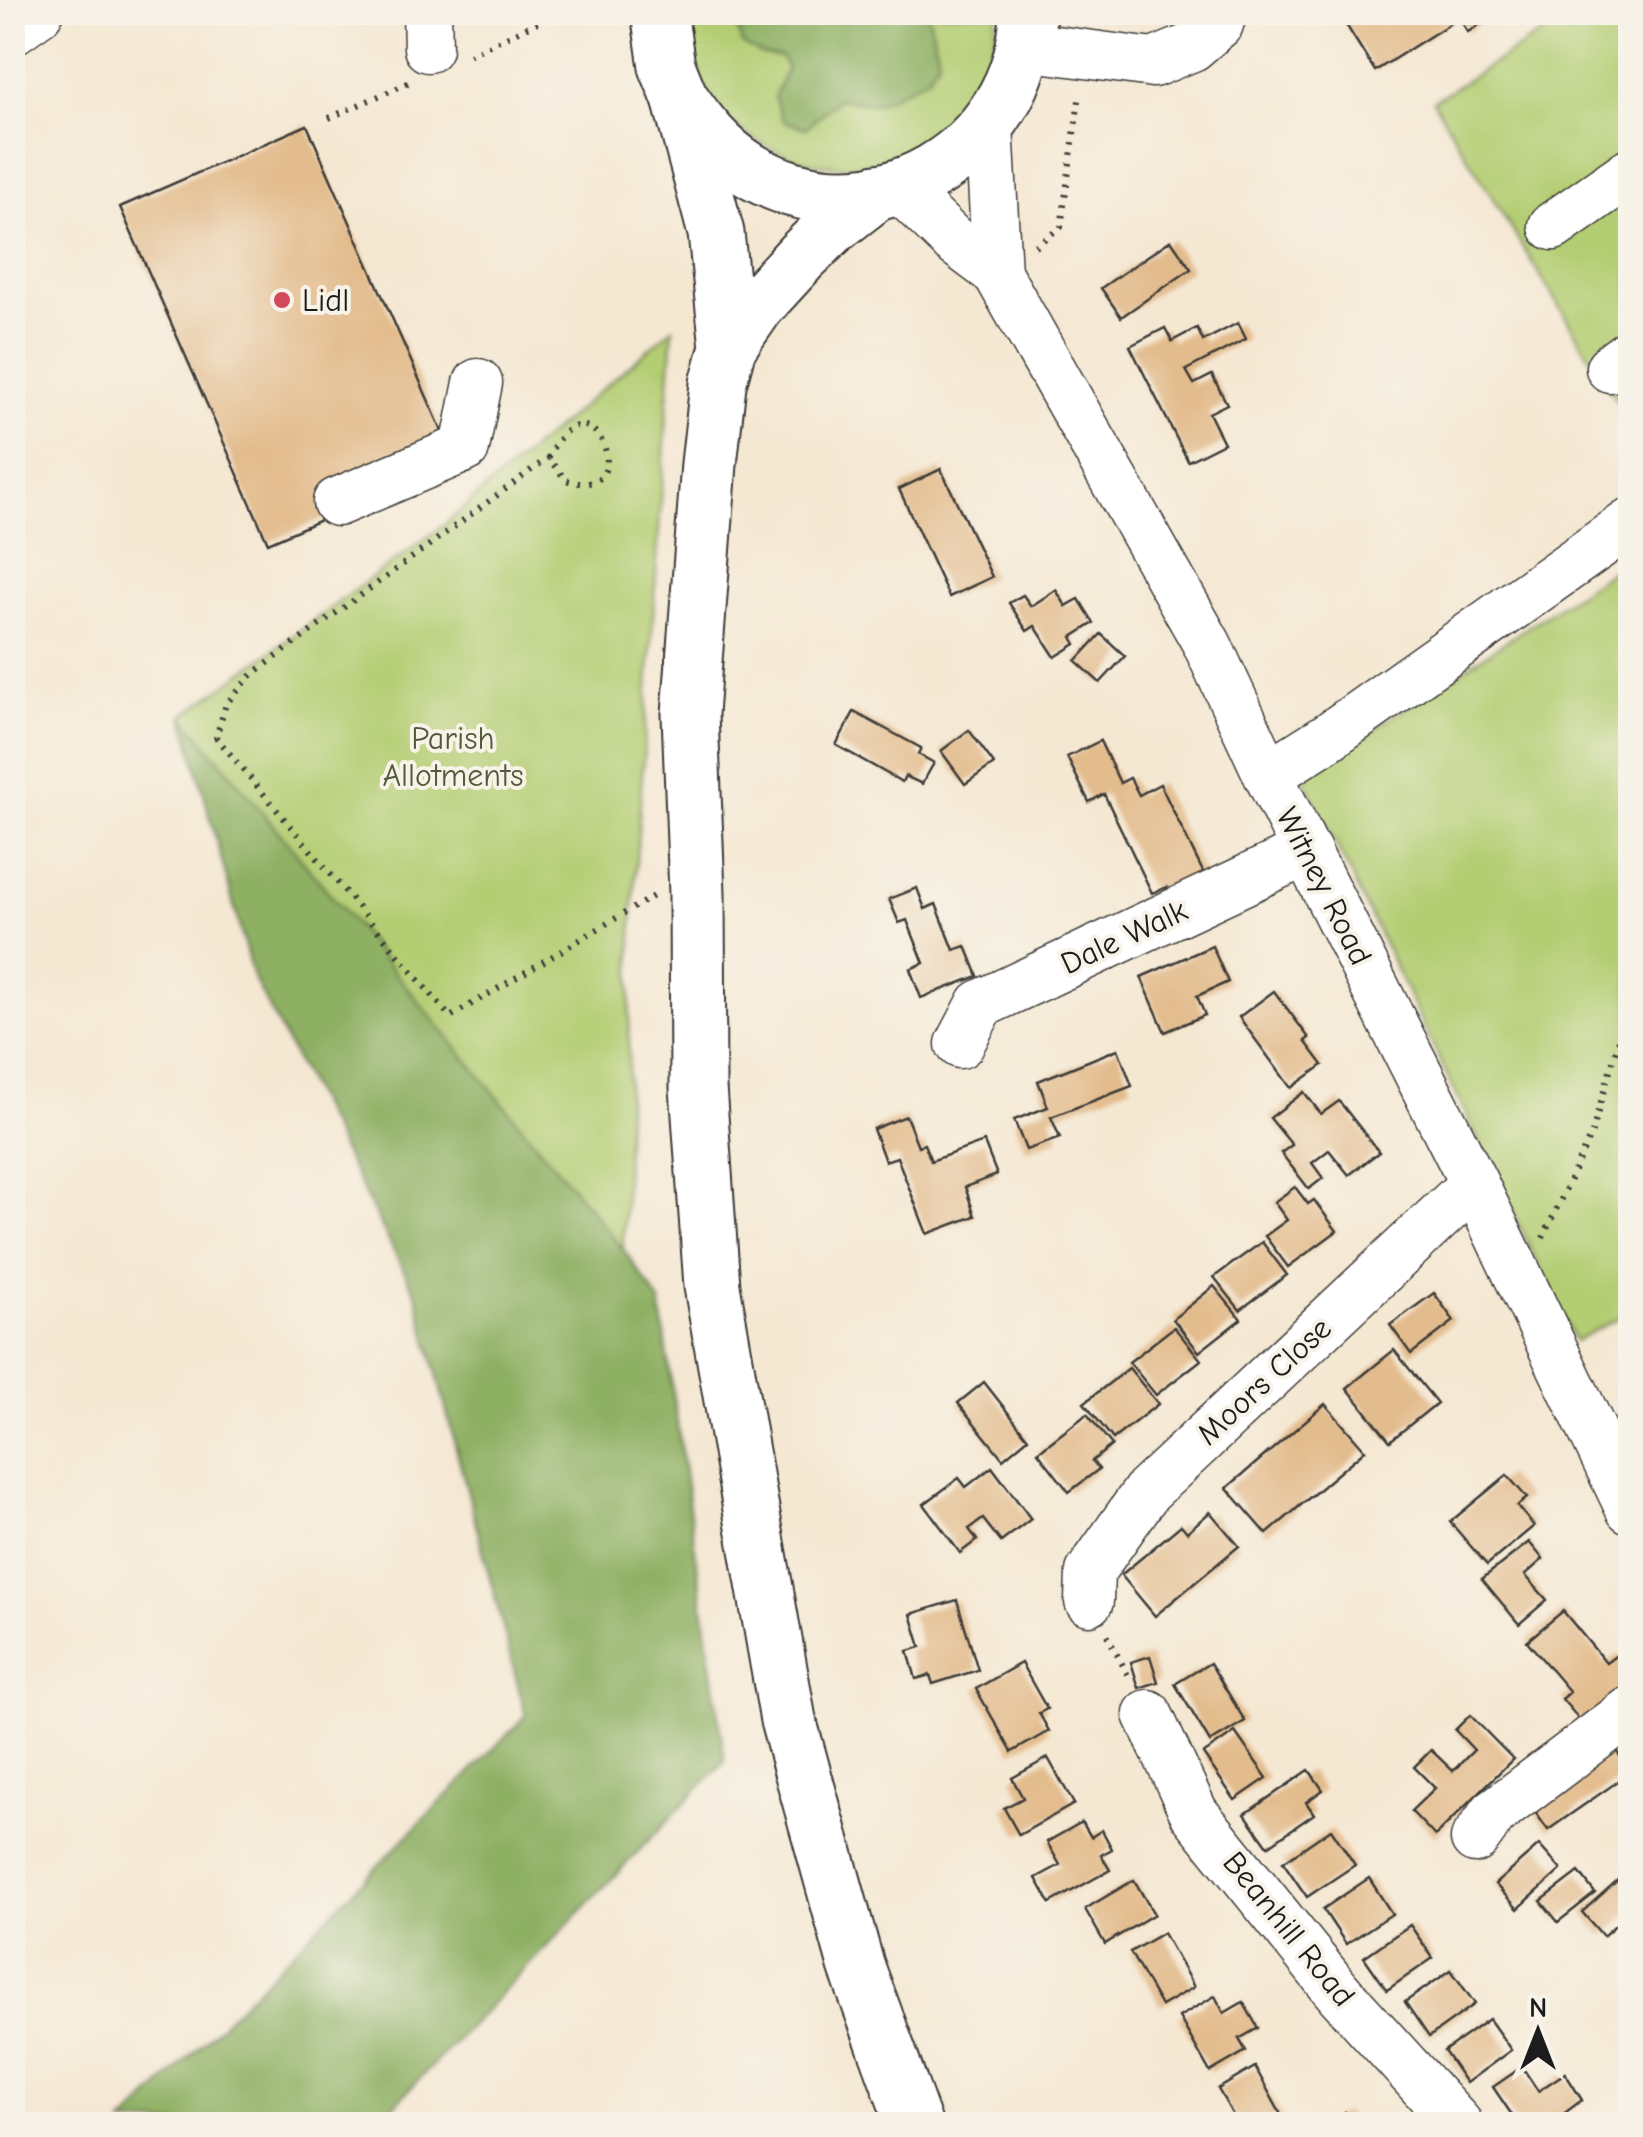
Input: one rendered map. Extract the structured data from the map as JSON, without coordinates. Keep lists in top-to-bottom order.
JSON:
{
  "streets": {
    "street": [
      "Witney Road",
      "Dale Walk",
      "Moors Close",
      "Beanhill Road"
    ]
  },
  "crossings": [
    ["Witney Road", "Dale Walk"],
    ["Witney Road", "Moors Close"]
  ],
  "parks": ["Parish Allotments"],
  "places": ["Lidl"],
  "north": "top"
}
